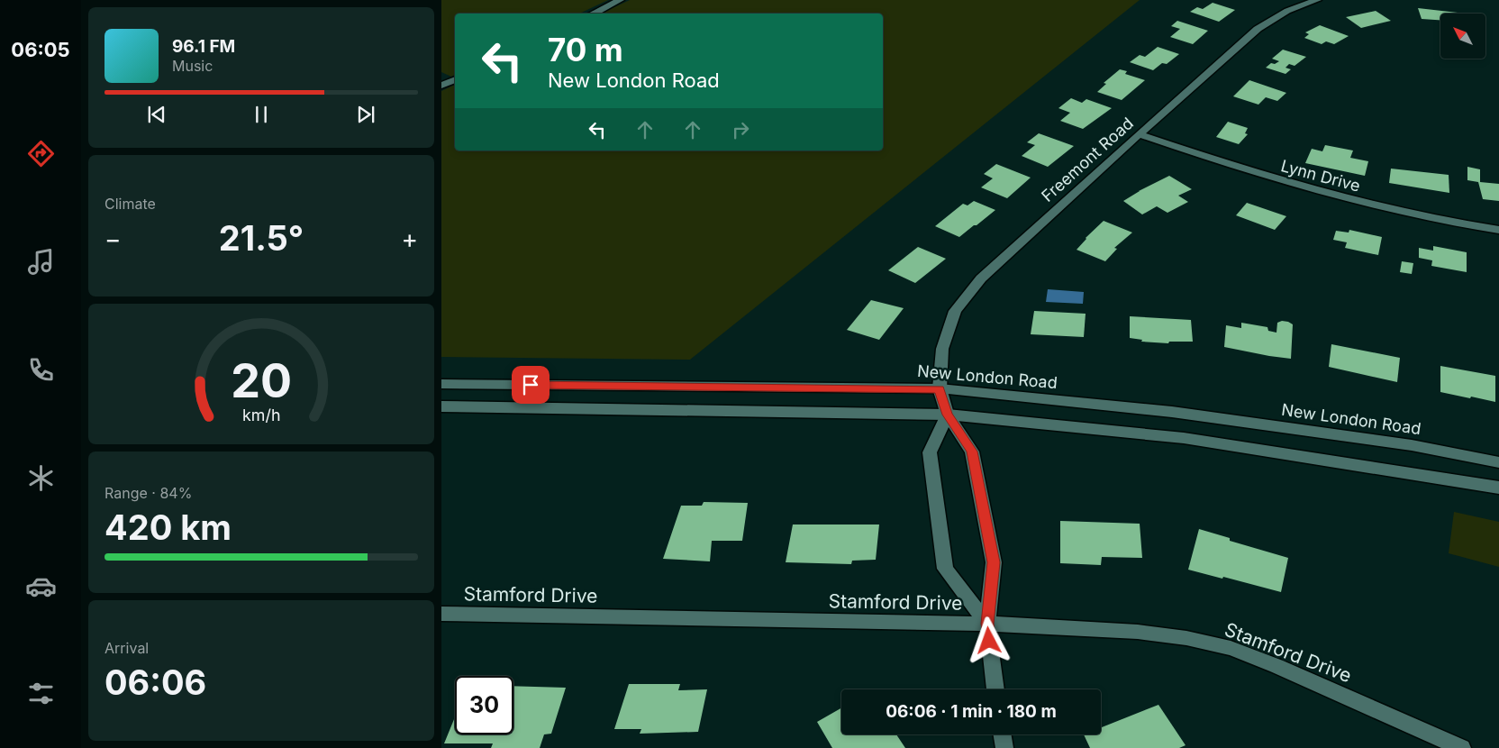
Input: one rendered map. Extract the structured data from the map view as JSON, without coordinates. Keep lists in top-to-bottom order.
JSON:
{
  "streets": {
    "street": [
      "Freemont Road",
      "Lynn Drive",
      "New London Road",
      "Stamford Drive"
    ]
  },
  "crossings": [
    ["Freemont Road", "Lynn Drive"],
    ["Freemont Road", "New London Road"]
  ],
  "north": "top left",
  "page": {
    "tabs": "06:05",
    "turn": ["70 m", "New London Road"],
    "song": ["96.1 FM", "Music"],
    "tile": [
      "Climate",
      ["Range · 84%", "420 km"],
      ["Arrival", "06:06"]
    ],
    "heat": ["−", "21.5°", "+"],
    "limit": "30",
    "trip": "06:06 · 1 min · 180 m",
    "gauge": ["20", "km/h"]
  }
}
